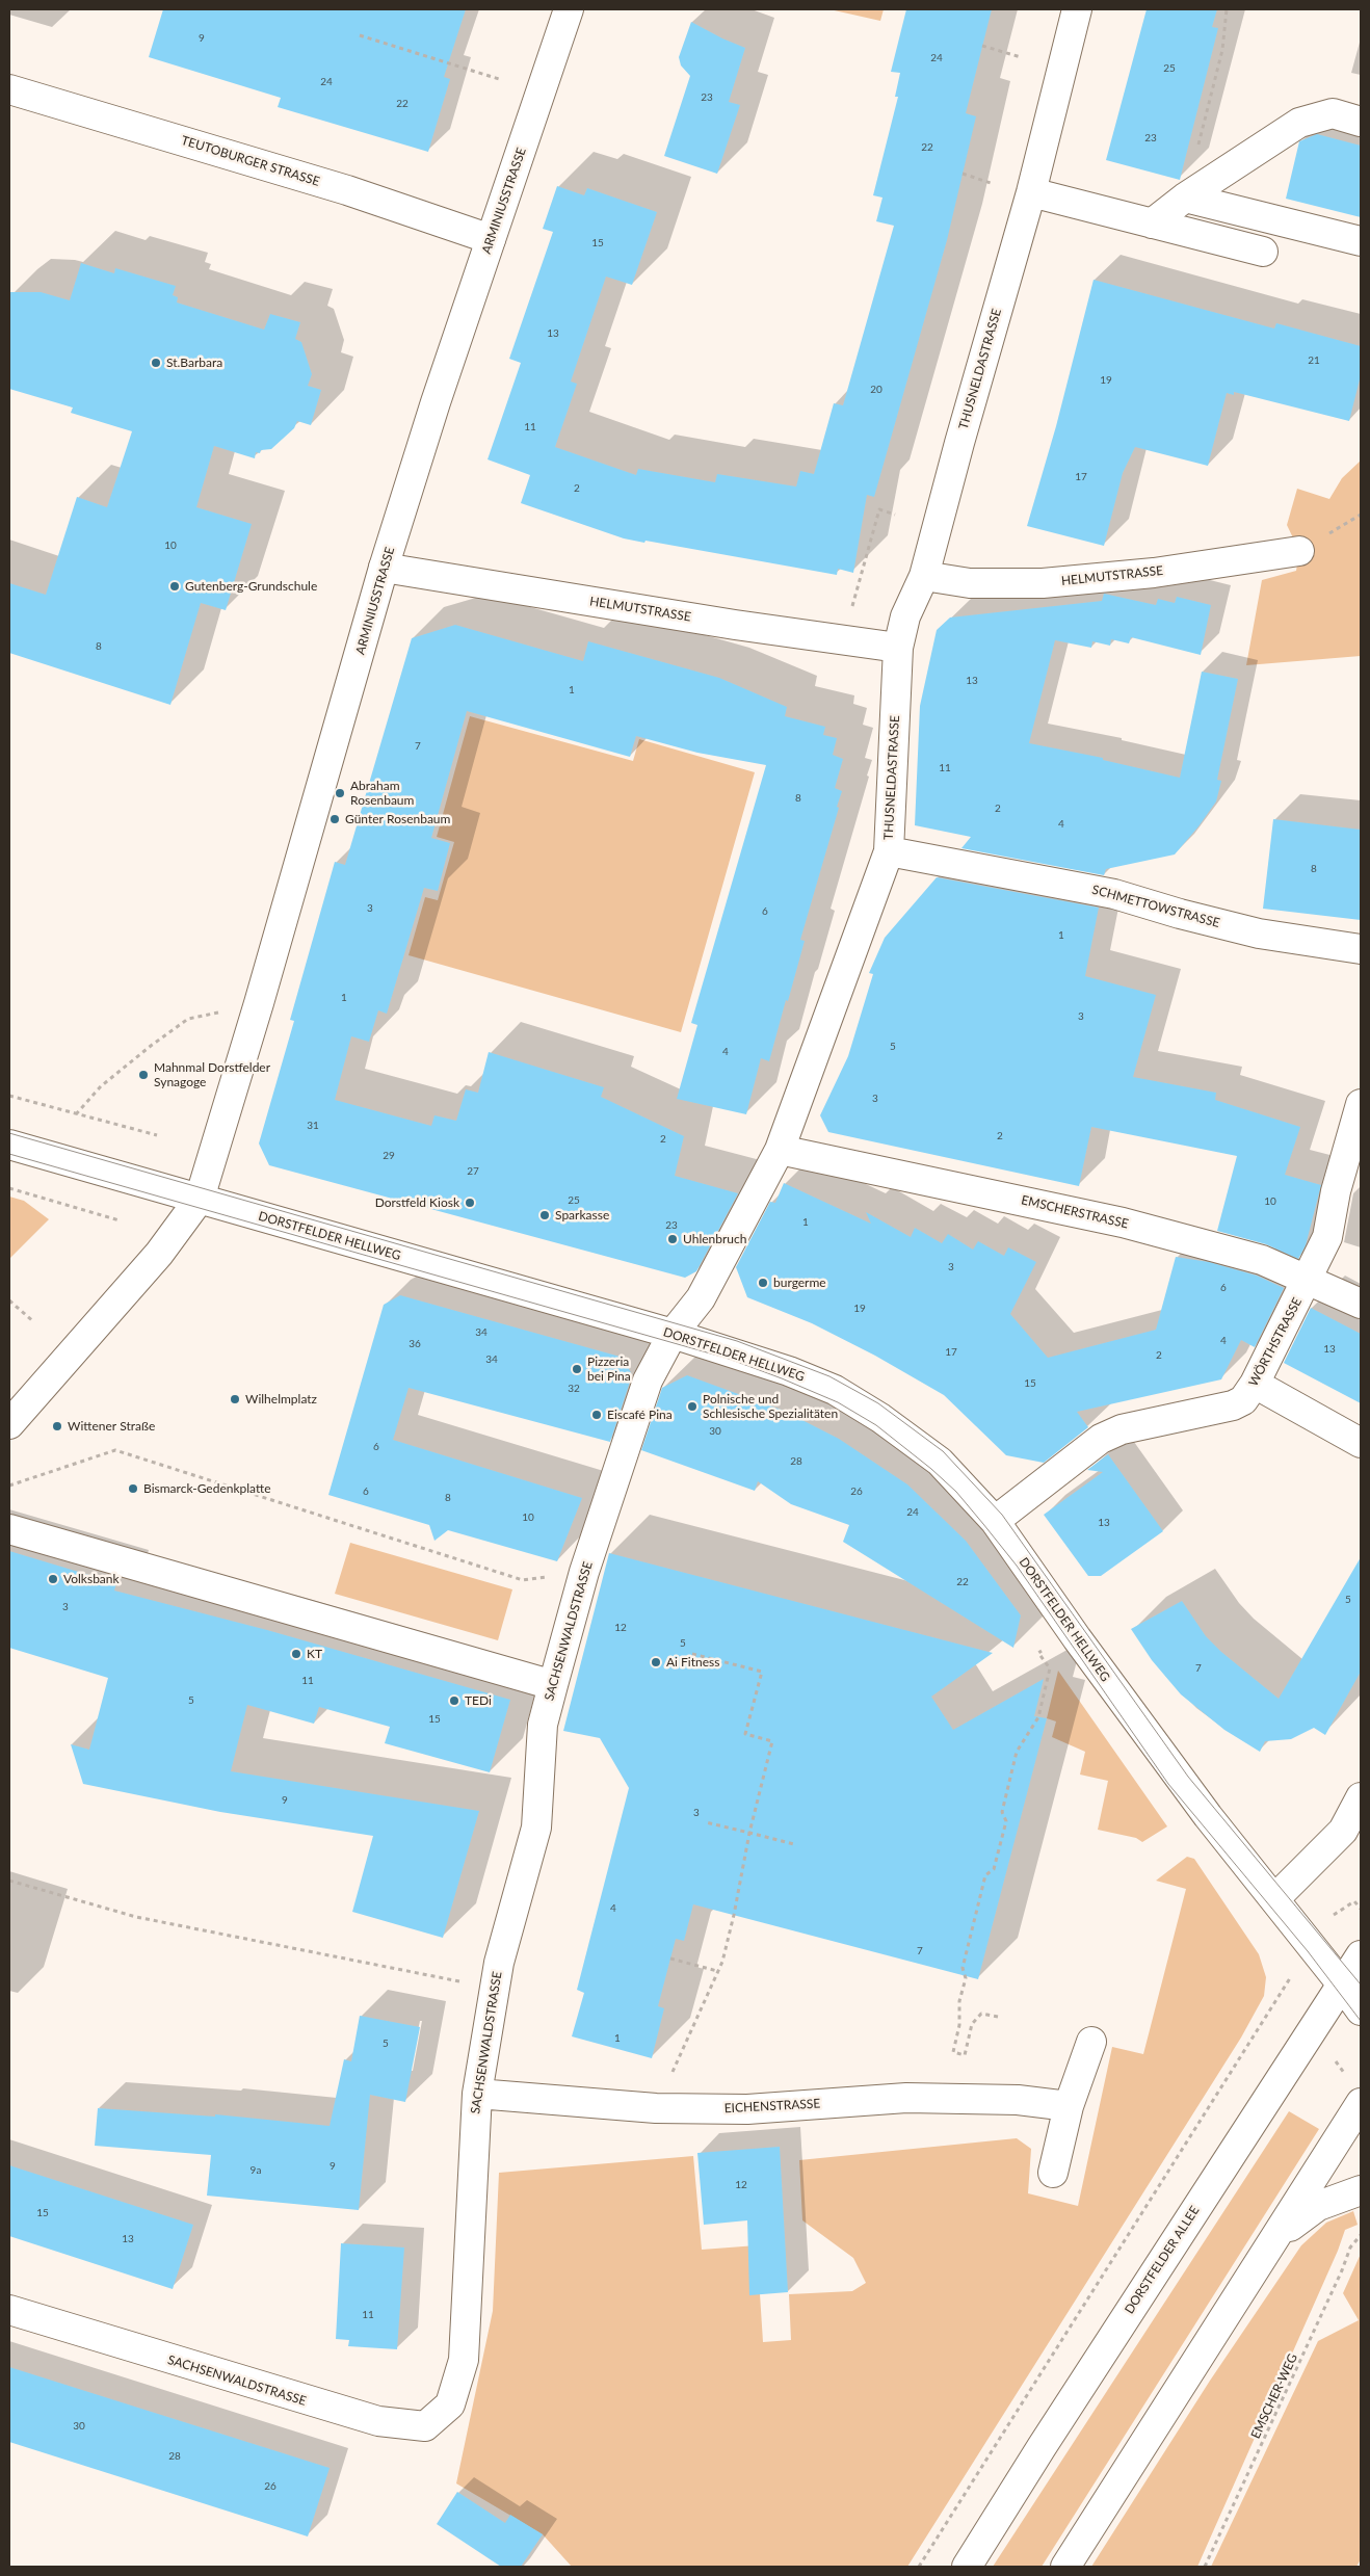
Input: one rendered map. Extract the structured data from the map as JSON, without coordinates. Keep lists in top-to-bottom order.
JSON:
{
  "streets": {
    "street": [
      "TEUTOBURGER STRASSE",
      "ARMINIUSSTRASSE",
      "THUSNELDASTRASSE",
      "HELMUTSTRASSE",
      "SCHMETTOWSTRASSE",
      "EMSCHERSTRASSE",
      "DORSTFELDER HELLWEG",
      "WÖRTHSTRASSE",
      "SACHSENWALDSTRASSE",
      "EICHENSTRASSE",
      "DORSTFELDER ALLEE"
    ],
    "path": ["EMSCHER-WEG"]
  },
  "crossings": [
    ["TEUTOBURGER STRASSE", "ARMINIUSSTRASSE"],
    ["ARMINIUSSTRASSE", "HELMUTSTRASSE"],
    ["ARMINIUSSTRASSE", "DORSTFELDER HELLWEG"],
    ["THUSNELDASTRASSE", "HELMUTSTRASSE"],
    ["THUSNELDASTRASSE", "SCHMETTOWSTRASSE"],
    ["THUSNELDASTRASSE", "EMSCHERSTRASSE"],
    ["THUSNELDASTRASSE", "DORSTFELDER HELLWEG"],
    ["THUSNELDASTRASSE", "SACHSENWALDSTRASSE"],
    ["EMSCHERSTRASSE", "WÖRTHSTRASSE"],
    ["DORSTFELDER HELLWEG", "WÖRTHSTRASSE"],
    ["DORSTFELDER HELLWEG", "SACHSENWALDSTRASSE"],
    ["DORSTFELDER HELLWEG", "DORSTFELDER ALLEE"],
    ["SACHSENWALDSTRASSE", "EICHENSTRASSE"]
  ],
  "places": [
    "St.Barbara",
    "Gutenberg-Grundschule",
    "Abraham Rosenbaum",
    "Günter Rosenbaum",
    "Mahnmal Dorstfelder Synagoge",
    "Dorstfeld Kiosk",
    "Sparkasse",
    "Uhlenbruch",
    "burgerme",
    "Pizzeria bei Pina",
    "Wilhelmplatz",
    "Polnische und Schlesische Spezialitäten",
    "Eiscafé Pina",
    "Wittener Straße",
    "Bismarck-Gedenkplatte",
    "Volksbank",
    "KT",
    "Ai Fitness",
    "TEDi"
  ],
  "house_numbers": [
    "9",
    "24",
    "25",
    "24",
    "23",
    "22",
    "23",
    "22",
    "15",
    "13",
    "21",
    "19",
    "20",
    "11",
    "17",
    "2",
    "10",
    "8",
    "13",
    "1",
    "7",
    "11",
    "8",
    "2",
    "4",
    "8",
    "3",
    "6",
    "1",
    "1",
    "3",
    "5",
    "4",
    "3",
    "31",
    "2",
    "2",
    "29",
    "27",
    "25",
    "10",
    "1",
    "23",
    "3",
    "6",
    "19",
    "34",
    "4",
    "36",
    "13",
    "17",
    "2",
    "34",
    "15",
    "32",
    "30",
    "6",
    "28",
    "6",
    "26",
    "8",
    "24",
    "10",
    "13",
    "22",
    "5",
    "3",
    "12",
    "5",
    "7",
    "11",
    "5",
    "15",
    "9",
    "3",
    "4",
    "7",
    "1",
    "5",
    "9",
    "9a",
    "12",
    "15",
    "13",
    "11",
    "30",
    "28",
    "26"
  ]
}
